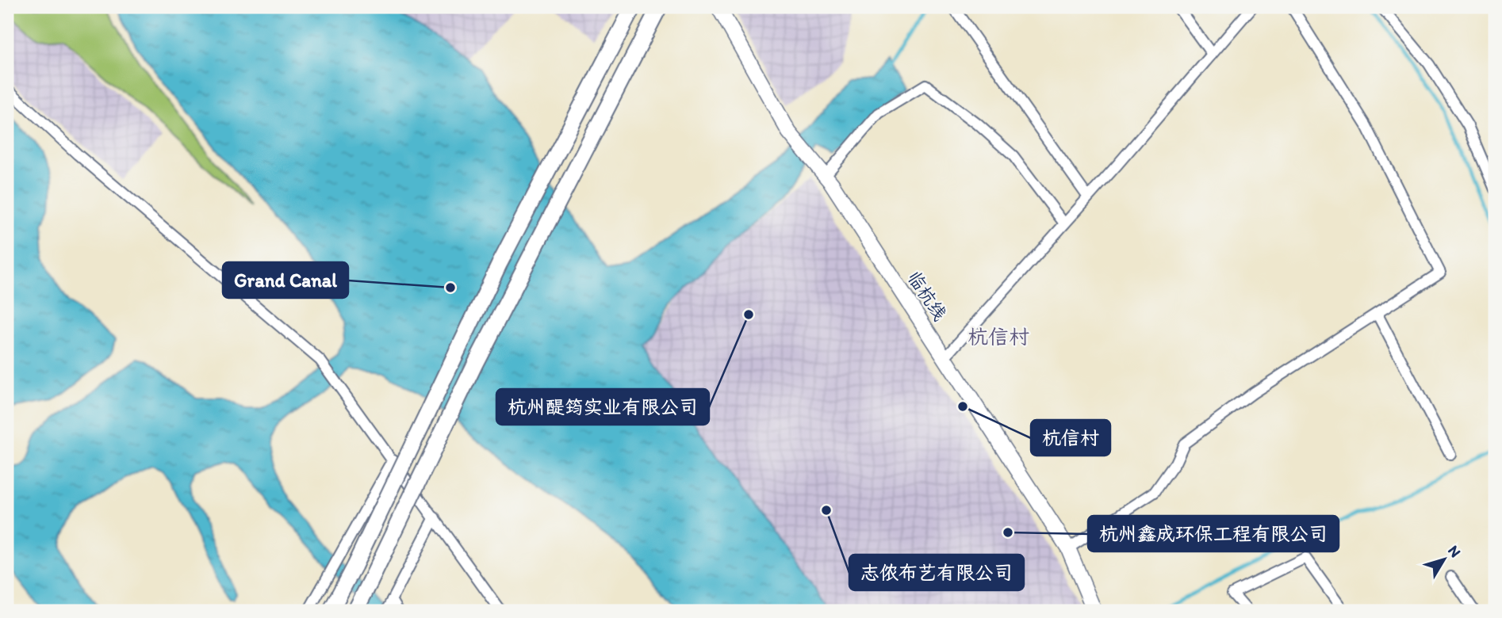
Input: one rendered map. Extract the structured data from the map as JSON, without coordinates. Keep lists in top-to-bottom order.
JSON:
{
  "streets": {
    "street": ["临杭线"]
  },
  "districts": ["杭信村"],
  "places": [
    "Grand Canal",
    "杭州醍筠实业有限公司",
    "杭信村",
    "志侬布艺有限公司",
    "杭州鑫成环保工程有限公司"
  ],
  "north": "top right"
}
